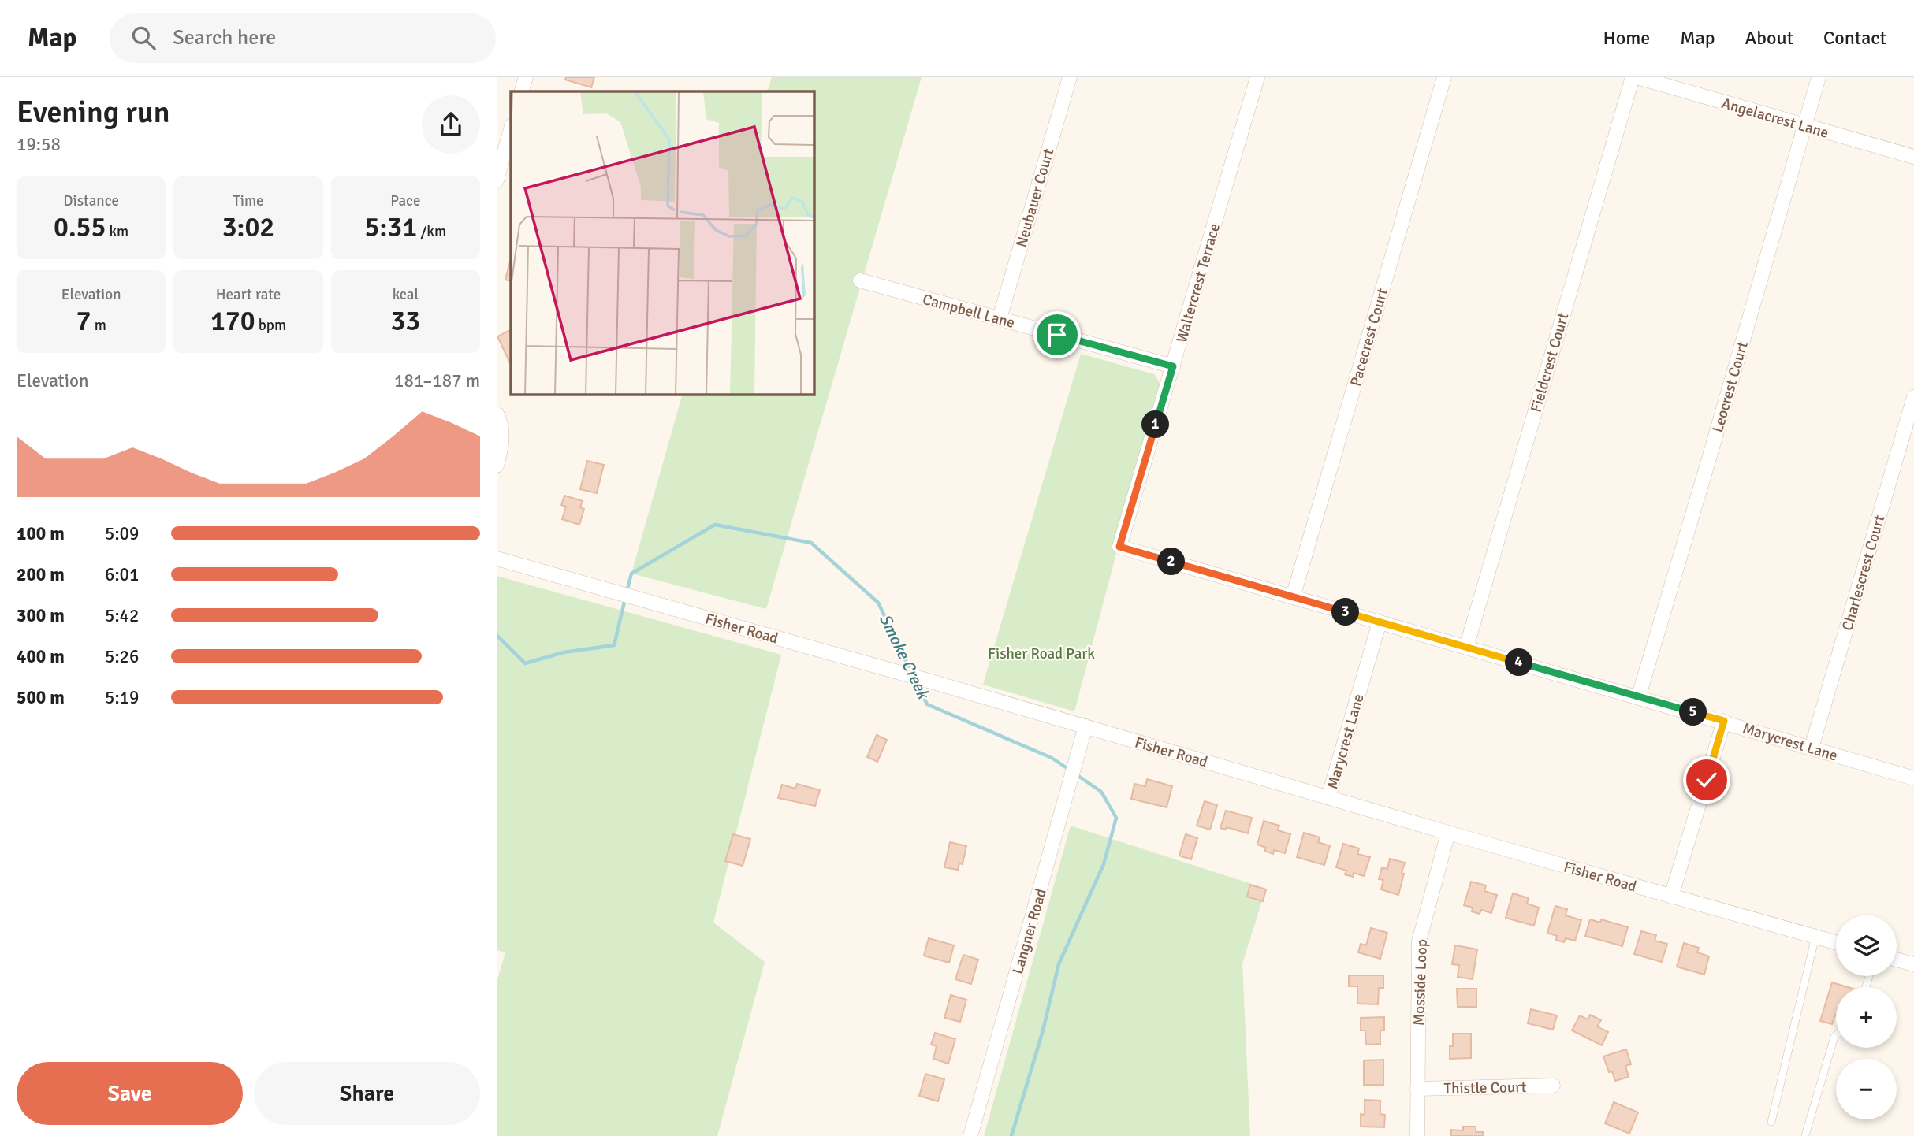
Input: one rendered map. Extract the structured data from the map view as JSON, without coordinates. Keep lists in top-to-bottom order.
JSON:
{
  "streets": {
    "street": [
      "Angelacrest Lane",
      "Neubauer Court",
      "Waltercrest Terrace",
      "Campbell Lane",
      "Pacecrest Court",
      "Fieldcrest Court",
      "Leocrest Court",
      "Charlescrest Court",
      "Fisher Road",
      "Marycrest Lane",
      "Langner Road",
      "Mosside Loop",
      "Thistle Court"
    ]
  },
  "crossings": [
    ["Angelacrest Lane", "Leocrest Court"],
    ["Neubauer Court", "Campbell Lane"],
    ["Waltercrest Terrace", "Campbell Lane"],
    ["Waltercrest Terrace", "Marycrest Lane"],
    ["Pacecrest Court", "Marycrest Lane"],
    ["Fieldcrest Court", "Marycrest Lane"],
    ["Leocrest Court", "Marycrest Lane"],
    ["Charlescrest Court", "Marycrest Lane"],
    ["Fisher Road", "Marycrest Lane"],
    ["Fisher Road", "Langner Road"],
    ["Fisher Road", "Mosside Loop"],
    ["Mosside Loop", "Thistle Court"]
  ],
  "water": ["Smoke Creek"],
  "parks": ["Fisher Road Park"],
  "page": {
    "header": "Map",
    "search": "Search here",
    "nav": [
      "Home",
      "Map",
      "About",
      "Contact"
    ],
    "heading": ["Evening run", "19:58"],
    "stats": [
      ["Distance", "0.55 km"],
      ["Time", "3:02"],
      ["Pace", "5:31 /km"],
      ["Elevation", "7 m"],
      ["Heart rate", "170 bpm"],
      ["kcal", "33"]
    ],
    "chart": ["Elevation", "181–187 m"],
    "pins": [
      "1",
      "2",
      "3",
      "4",
      "5"
    ],
    "list": [
      {
        "name": "100 m",
        "note": "5:09"
      },
      {
        "name": "200 m",
        "note": "6:01"
      },
      {
        "name": "300 m",
        "note": "5:42"
      },
      {
        "name": "400 m",
        "note": "5:26"
      },
      {
        "name": "500 m",
        "note": "5:19"
      }
    ],
    "map_buttons": ["+", "−"],
    "buttons": ["Save", "Share"]
  }
}
